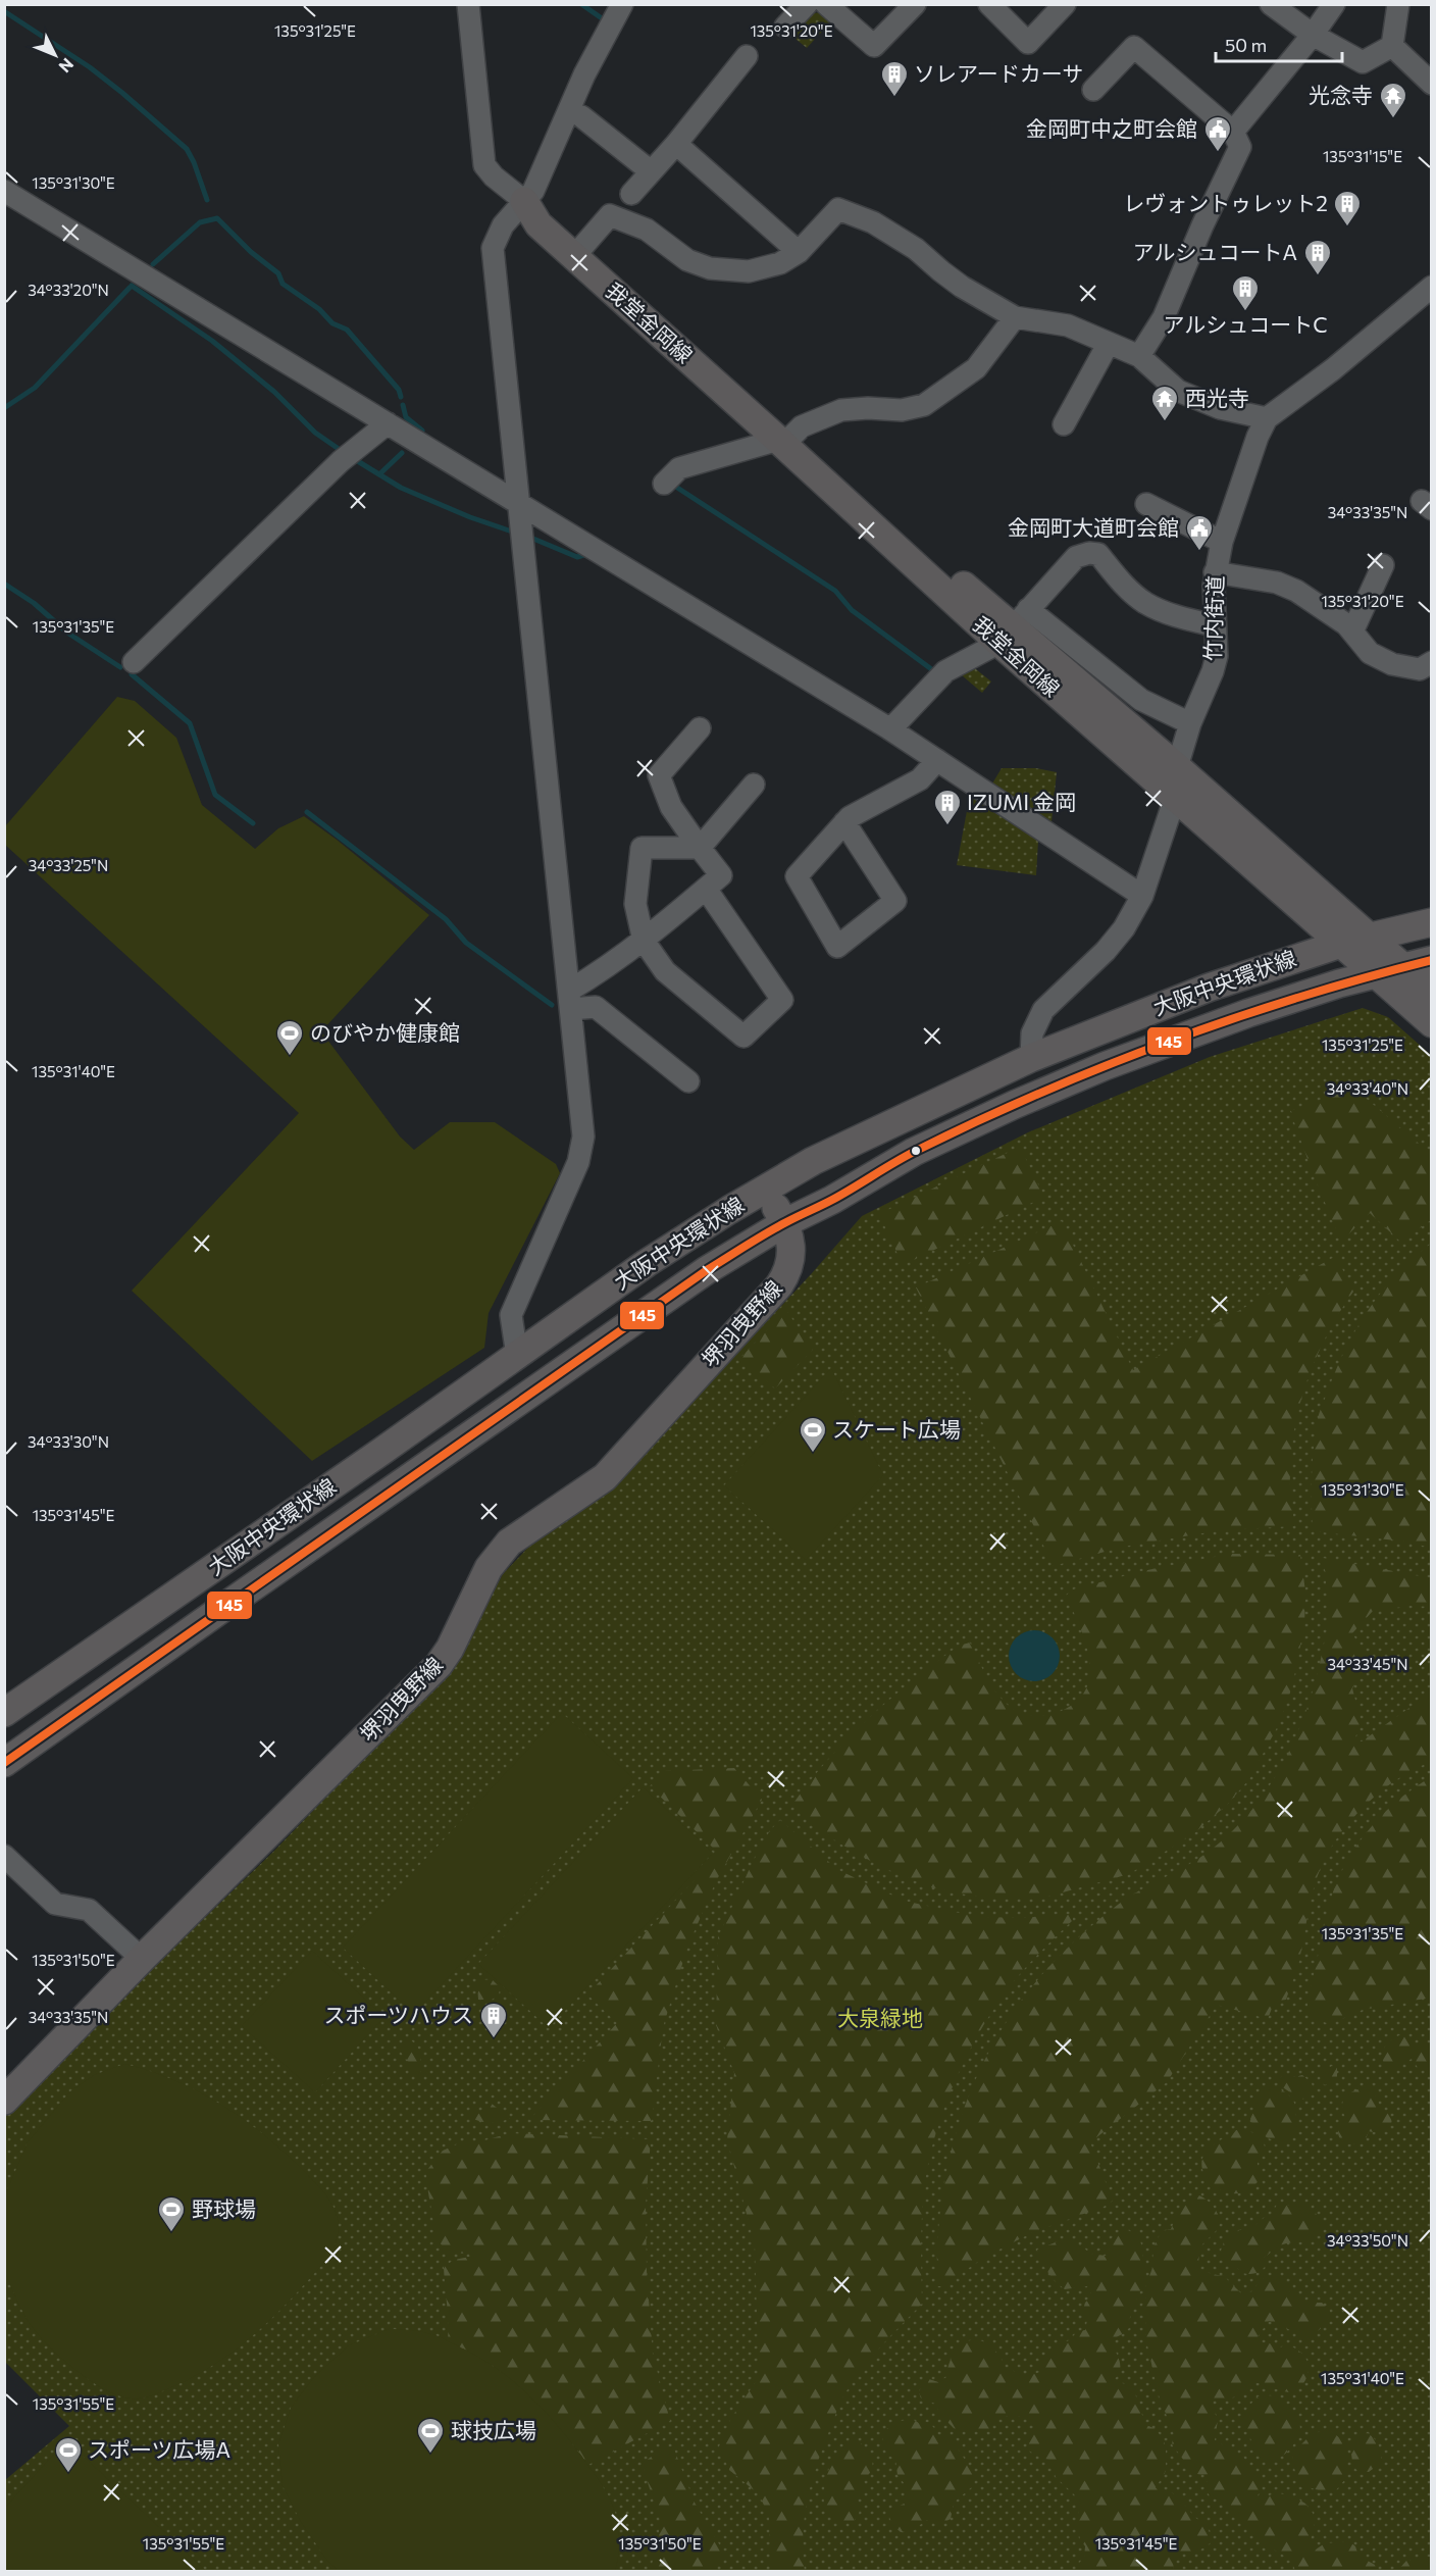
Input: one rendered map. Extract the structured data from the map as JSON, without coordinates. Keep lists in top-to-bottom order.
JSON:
{
  "streets": {
    "main road": ["我堂金岡線", "大阪中央環状線", "堺羽曳野線"],
    "street": ["竹内街道"]
  },
  "crossings": [
    ["我堂金岡線", "竹内街道"],
    ["我堂金岡線", "大阪中央環状線"],
    ["竹内街道", "大阪中央環状線"],
    ["大阪中央環状線", "堺羽曳野線"]
  ],
  "parks": ["大泉緑地"],
  "places": {
    "building": [
      "ソレアードカーサ",
      "レヴォントゥレット2",
      "アルシュコートA",
      "アルシュコートC",
      "IZUMI 金岡",
      "スポーツハウス"
    ],
    "temple": ["光念寺", "西光寺"],
    "public building": ["金岡町中之町会館", "金岡町大道町会館"],
    "sports": [
      "のびやか健康館",
      "スケート広場",
      "野球場",
      "球技広場",
      "スポーツ広場A"
    ]
  },
  "lines": ["transit line 145"],
  "scale_bar": "50 m",
  "north": "bottom right",
  "coordinates": [
    "135°31'25\"E",
    "135°31'20\"E",
    "135°31'15\"E",
    "135°31'30\"E",
    "34°33'20\"N",
    "34°33'35\"N",
    "135°31'35\"E",
    "34°33'25\"N",
    "135°31'40\"E",
    "34°33'40\"N",
    "34°33'30\"N",
    "135°31'45\"E",
    "34°33'45\"N",
    "135°31'50\"E",
    "34°33'50\"N",
    "135°31'55\"E"
  ]
}
